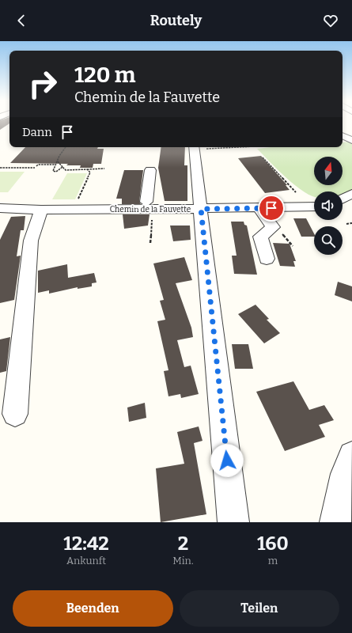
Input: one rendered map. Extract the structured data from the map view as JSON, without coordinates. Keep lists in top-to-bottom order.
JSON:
{
  "streets": {
    "street": ["Chemin de la Fauvette"]
  },
  "north": "top",
  "page": {
    "header": "Routely",
    "turn": ["120 m", "Chemin de la Fauvette"],
    "then": "Dann",
    "eta": [
      "12:42",
      "Ankunft",
      "2",
      "Min.",
      "160",
      "m"
    ],
    "buttons": ["Beenden", "Teilen"]
  }
}
